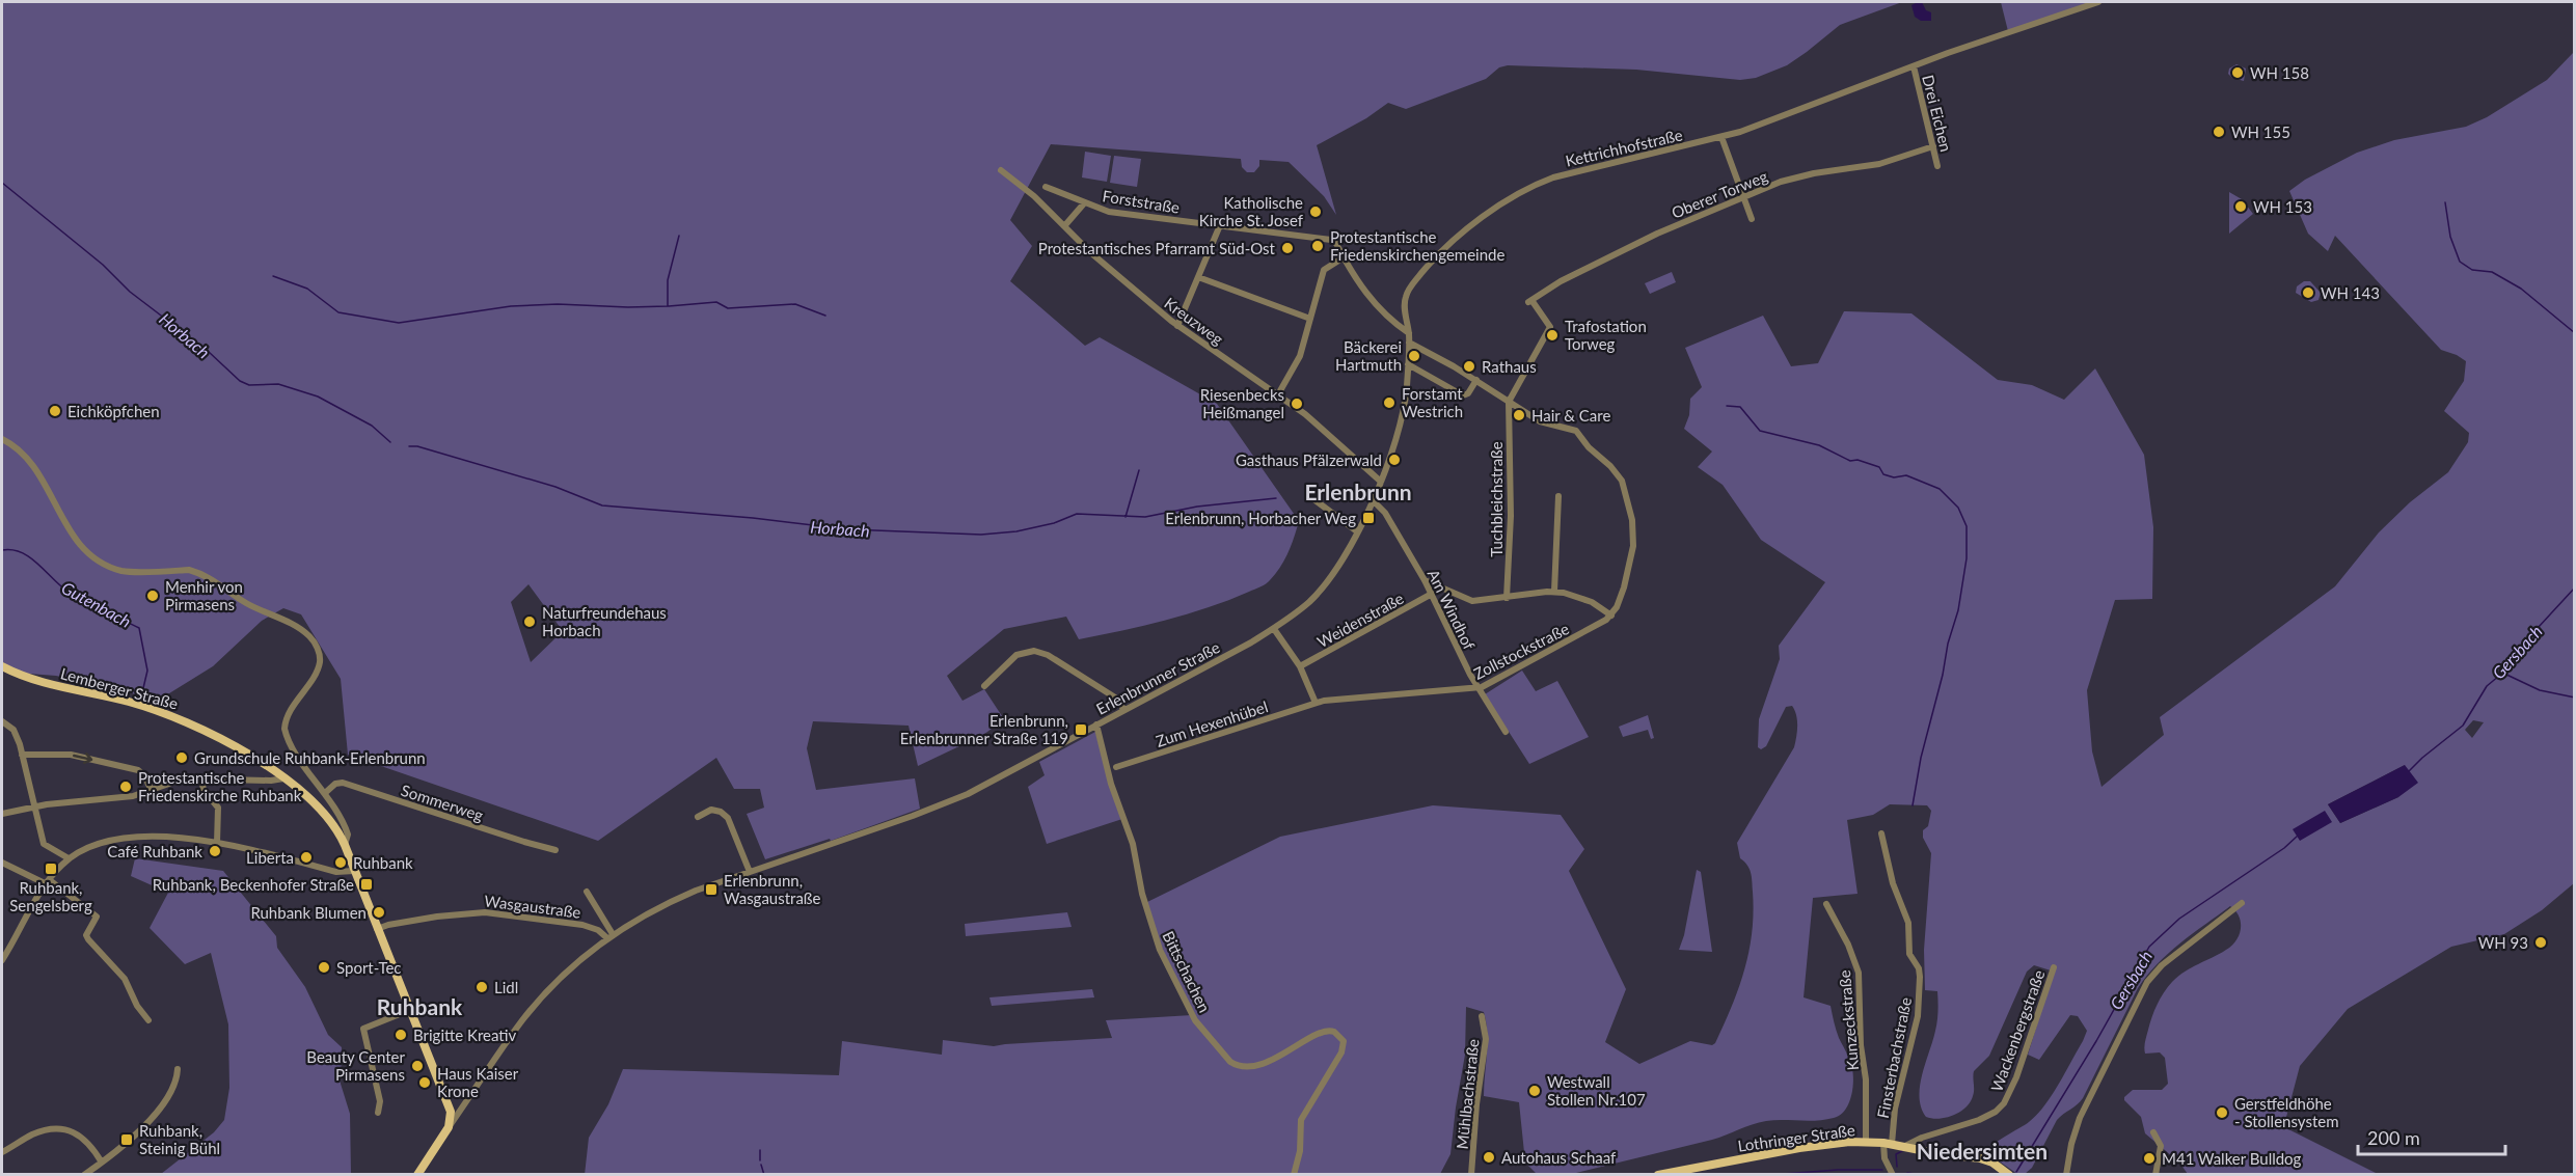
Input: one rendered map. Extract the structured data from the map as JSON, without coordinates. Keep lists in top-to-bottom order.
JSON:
{
  "streets": {
    "main road": ["Lemberger Straße", "Lothringer Straße"],
    "street": [
      "Drei Eichen",
      "Kettrichhofstraße",
      "Oberer Torweg",
      "Forststraße",
      "Kreuzweg",
      "Tuchbleichstraße",
      "Am Windhof",
      "Weidenstraße",
      "Zollstockstraße",
      "Erlenbrunner Straße",
      "Zum Hexenhübel",
      "Sommerweg",
      "Wasgaustraße",
      "Bittschachen",
      "Kunzeckstraße",
      "Wackenbergstraße",
      "Finsterbachstraße",
      "Mühlbachstraße"
    ]
  },
  "crossings": [
    ["Drei Eichen", "Kettrichhofstraße"],
    ["Drei Eichen", "Oberer Torweg"],
    ["Kettrichhofstraße", "Forststraße"],
    ["Kettrichhofstraße", "Erlenbrunner Straße"],
    ["Oberer Torweg", "Tuchbleichstraße"],
    ["Forststraße", "Kreuzweg"],
    ["Kreuzweg", "Erlenbrunner Straße"],
    ["Am Windhof", "Weidenstraße"],
    ["Am Windhof", "Zollstockstraße"],
    ["Am Windhof", "Erlenbrunner Straße"],
    ["Zollstockstraße", "Zum Hexenhübel"],
    ["Erlenbrunner Straße", "Lemberger Straße"],
    ["Erlenbrunner Straße", "Wasgaustraße"],
    ["Erlenbrunner Straße", "Bittschachen"],
    ["Lemberger Straße", "Wasgaustraße"],
    ["Kunzeckstraße", "Lothringer Straße"],
    ["Wackenbergstraße", "Lothringer Straße"],
    ["Finsterbachstraße", "Lothringer Straße"]
  ],
  "districts": ["Erlenbrunn", "Ruhbank", "Niedersimten"],
  "water": ["Horbach", "Gutenbach", "Gersbach"],
  "places": {
    "other": [
      "WH 158",
      "WH 155",
      "WH 153",
      "Katholische Kirche St. Josef",
      "Protestantische Friedenskirchengemeinde",
      "Protestantisches Pfarramt Süd-Ost",
      "WH 143",
      "Trafostation Torweg",
      "Bäckerei Hartmuth",
      "Rathaus",
      "Forstamt Westrich",
      "Riesenbecks Heißmangel",
      "Eichköpfchen",
      "Hair & Care",
      "Gasthaus Pfälzerwald",
      "Menhir von Pirmasens",
      "Naturfreundehaus Horbach",
      "Grundschule Ruhbank-Erlenbrunn",
      "Protestantische Friedenskirche Ruhbank",
      "Café Ruhbank",
      "Liberta",
      "Ruhbank",
      "Ruhbank Blumen",
      "WH 93",
      "Sport-Tec",
      "Lidl",
      "Brigitte Kreativ",
      "Beauty Center Pirmasens",
      "Haus Kaiser Krone",
      "Westwall Stollen Nr.107",
      "Gerstfeldhöhe - Stollensystem",
      "Autohaus Schaaf",
      "M41 Walker Bulldog"
    ],
    "transit": [
      "Erlenbrunn, Horbacher Weg",
      "Erlenbrunn, Erlenbrunner Straße 119",
      "Ruhbank, Sengelsberg",
      "Ruhbank, Beckenhofer Straße",
      "Erlenbrunn, Wasgaustraße",
      "Ruhbank, Steinig Bühl"
    ]
  },
  "scale_bar": "200 m"
}
